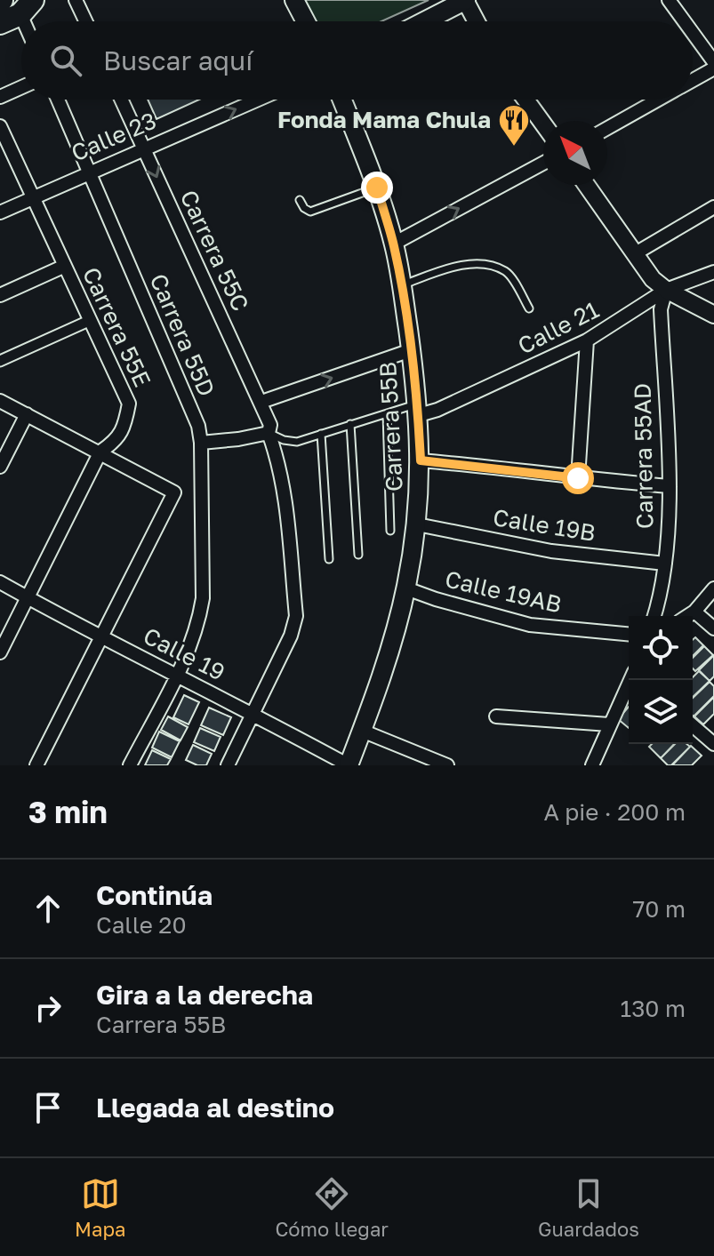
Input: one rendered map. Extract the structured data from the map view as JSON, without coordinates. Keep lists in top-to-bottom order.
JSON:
{
  "streets": {
    "main road": ["Carrera 55B"],
    "street": [
      "Calle 23",
      "Carrera 55C",
      "Carrera 55E",
      "Calle 21",
      "Carrera 55D",
      "Carrera 55AD",
      "Calle 19B",
      "Calle 19AB",
      "Calle 19"
    ]
  },
  "crossings": [
    ["Calle 23", "Carrera 55C"],
    ["Calle 23", "Carrera 55E"],
    ["Calle 23", "Carrera 55D"],
    ["Carrera 55C", "Calle 19"],
    ["Carrera 55E", "Calle 19"],
    ["Calle 21", "Carrera 55B"],
    ["Calle 21", "Carrera 55AD"],
    ["Carrera 55D", "Calle 19"],
    ["Carrera 55B", "Calle 19B"],
    ["Carrera 55B", "Calle 19AB"],
    ["Carrera 55B", "Calle 19"],
    ["Carrera 55AD", "Calle 19B"]
  ],
  "one_way": ["Calle 23", "Carrera 55C"],
  "places": {
    "restaurant": ["Fonda Mama Chula"]
  },
  "north": "top left",
  "page": {
    "search": "Buscar aquí",
    "heading": ["3 min", "A pie · 200 m"],
    "list": [
      ["Continúa", "Calle 20", "70 m"],
      ["Gira a la derecha", "Carrera 55B", "130 m"],
      "Llegada al destino"
    ],
    "nav": ["Mapa", "Cómo llegar", "Guardados"]
  }
}
